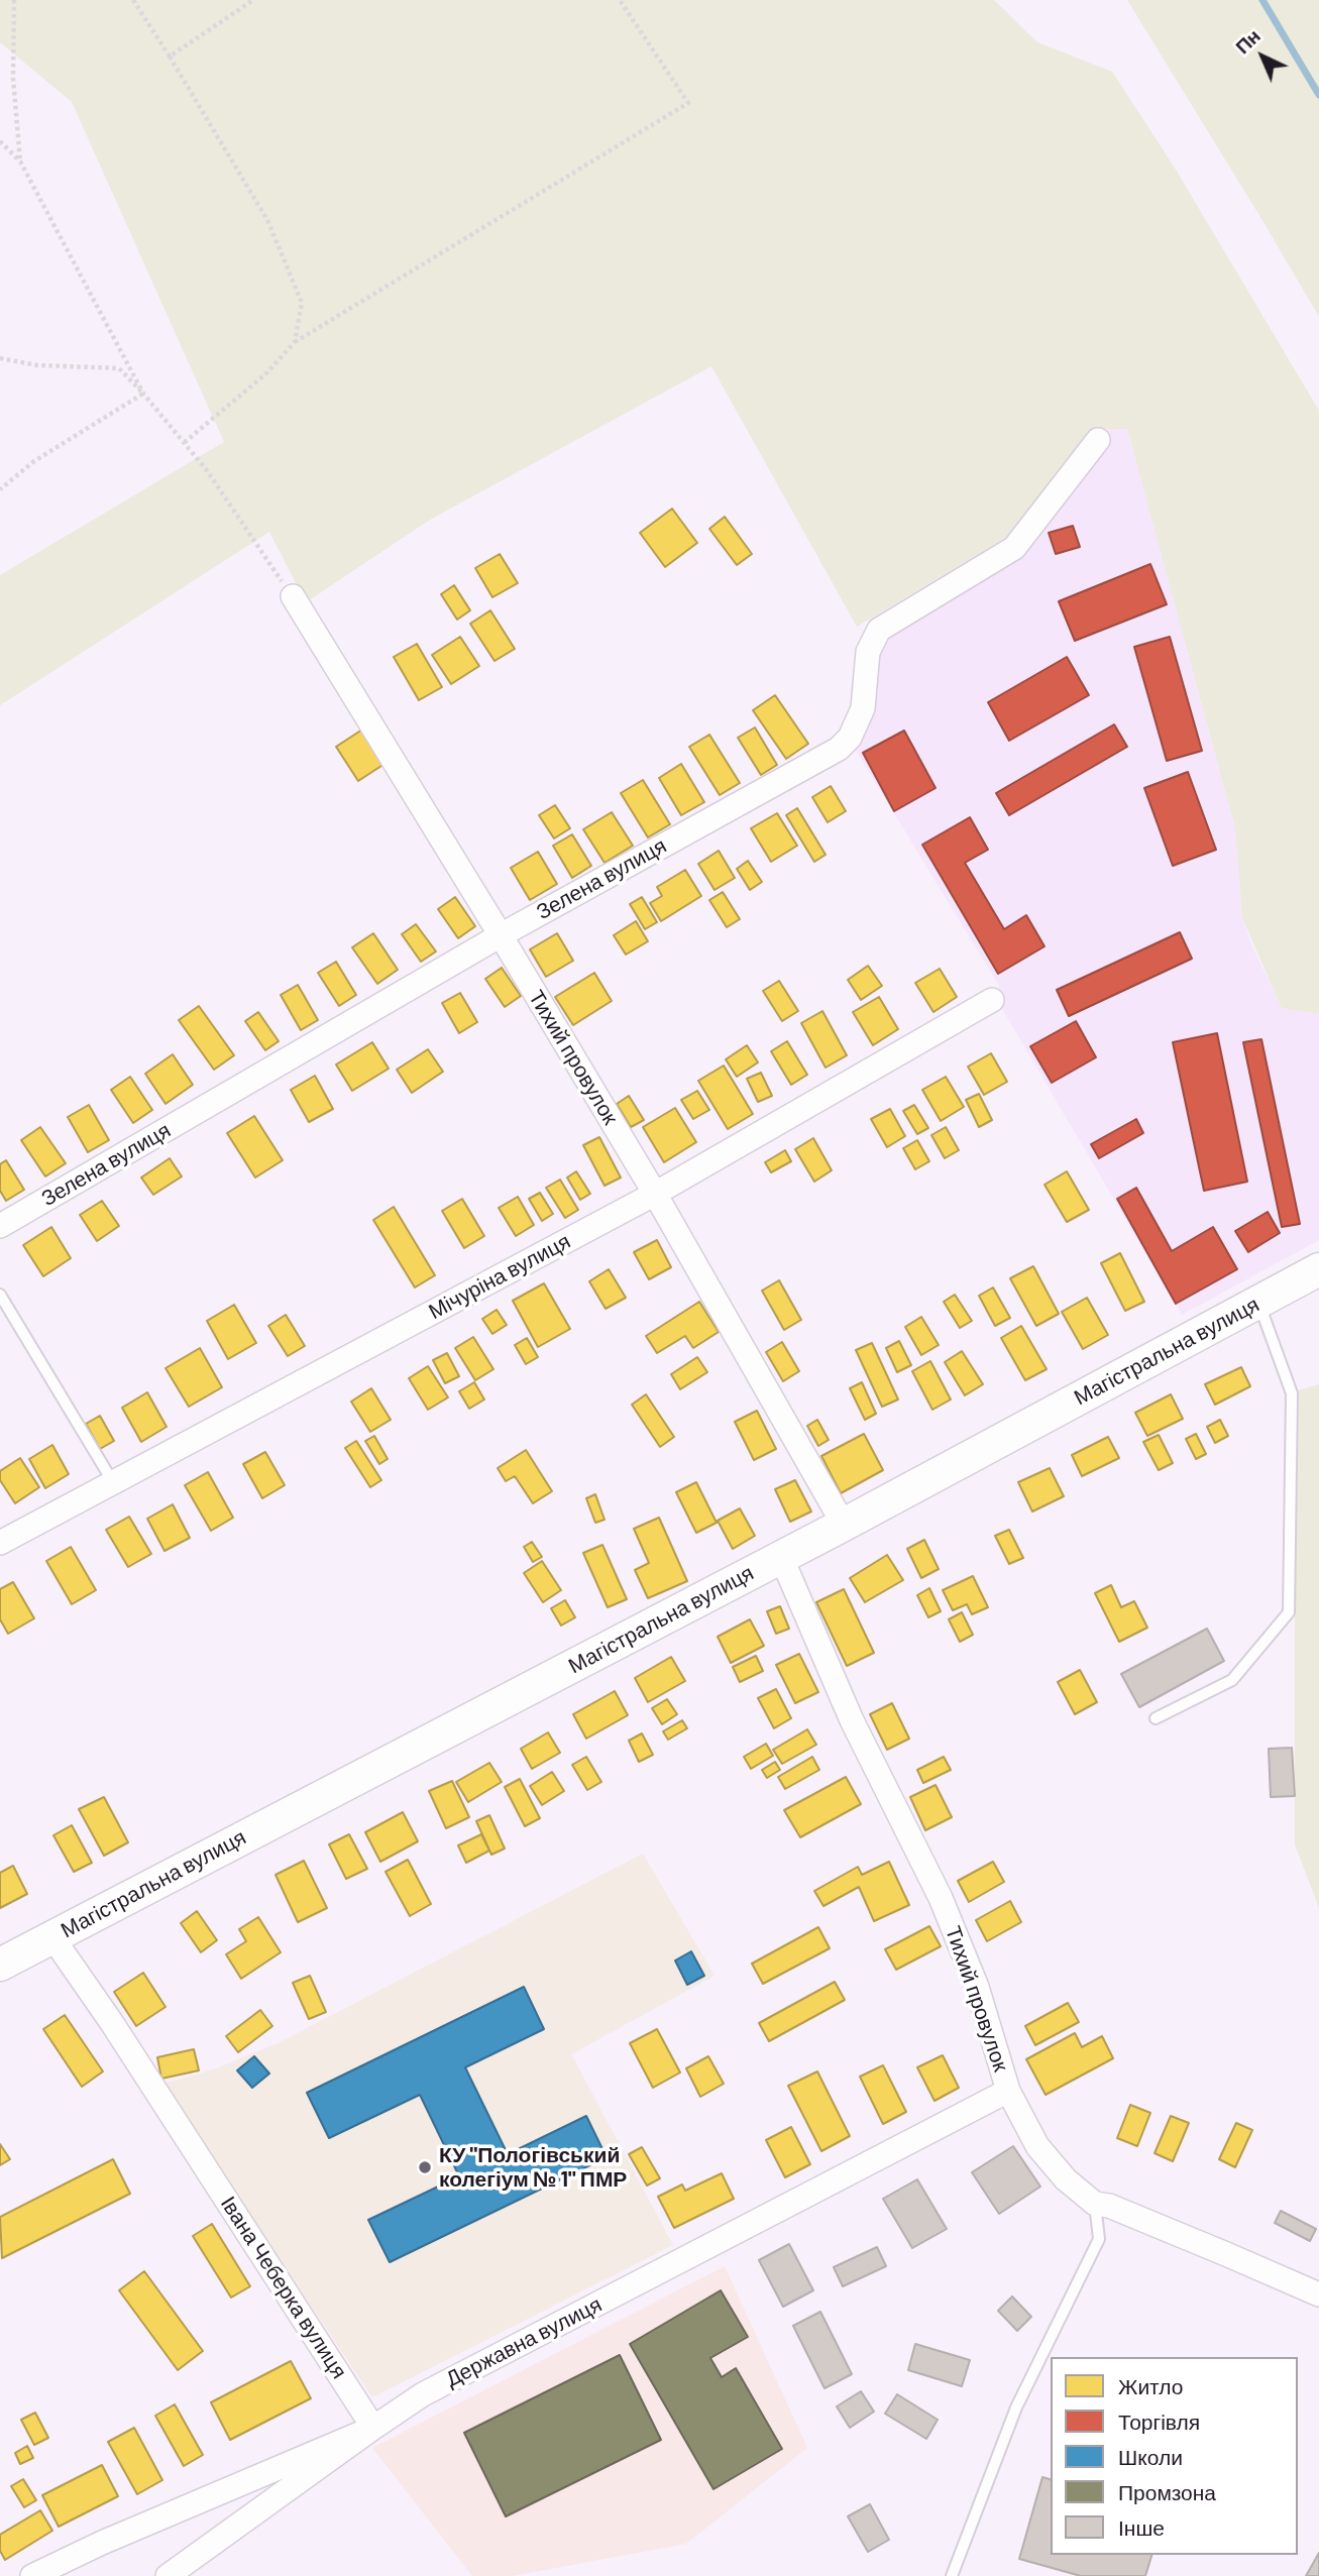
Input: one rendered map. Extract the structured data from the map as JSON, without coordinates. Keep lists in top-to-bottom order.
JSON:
{
  "streets": {
    "main road": ["Магістральна вулиця"],
    "street": [
      "Зелена вулиця",
      "Тихий провулок",
      "Мічуріна вулиця",
      "Івана Чеберка вулиця",
      "Державна вулиця"
    ]
  },
  "crossings": [
    ["Зелена вулиця", "Тихий провулок"],
    ["Тихий провулок", "Мічуріна вулиця"],
    ["Тихий провулок", "Магістральна вулиця"],
    ["Тихий провулок", "Державна вулиця"],
    ["Магістральна вулиця", "Івана Чеберка вулиця"],
    ["Івана Чеберка вулиця", "Державна вулиця"]
  ],
  "places": ["КУ \"Пологівський колегіум № 1\" ПМР"],
  "legend": [
    "Житло",
    "Торгівля",
    "Школи",
    "Промзона",
    "Інше"
  ],
  "north": "top left"
}
